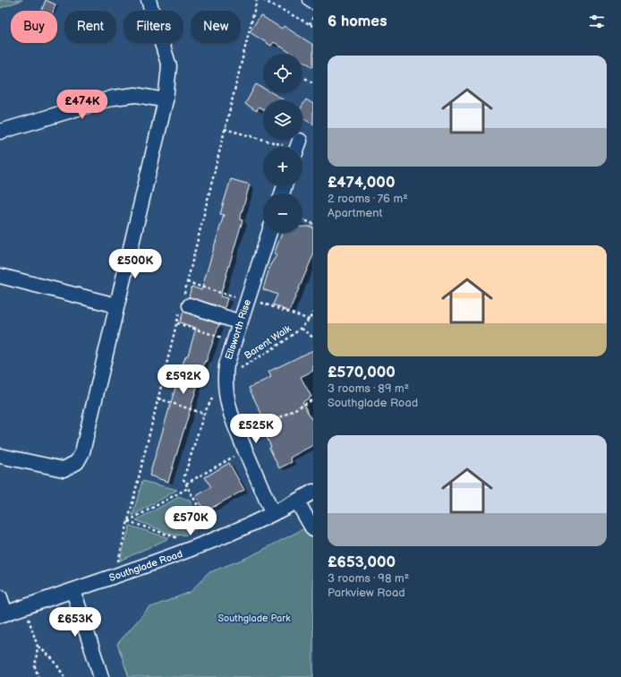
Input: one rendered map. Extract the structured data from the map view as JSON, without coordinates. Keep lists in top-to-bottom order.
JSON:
{
  "streets": {
    "street": ["Ellsworth Rise", "Southglade Road"],
    "path": ["Barent Walk"]
  },
  "crossings": [
    ["Ellsworth Rise", "Barent Walk"],
    ["Ellsworth Rise", "Southglade Road"]
  ],
  "parks": ["Southglade Park"],
  "page": {
    "heading": "6 homes",
    "chip": [
      "Buy",
      "Rent",
      "Filters",
      "New"
    ],
    "list": [
      {
        "name": "£474,000",
        "note": "2 rooms · 76 m² · Apartment"
      },
      {
        "name": "£570,000",
        "note": "3 rooms · 89 m² · Southglade Road"
      },
      {
        "name": "£653,000",
        "note": "3 rooms · 98 m² · Parkview Road"
      }
    ],
    "map_buttons": ["+", "−"],
    "price": [
      "£474K",
      "£500K",
      "£592K",
      "£525K",
      "£570K",
      "£653K"
    ]
  }
}
